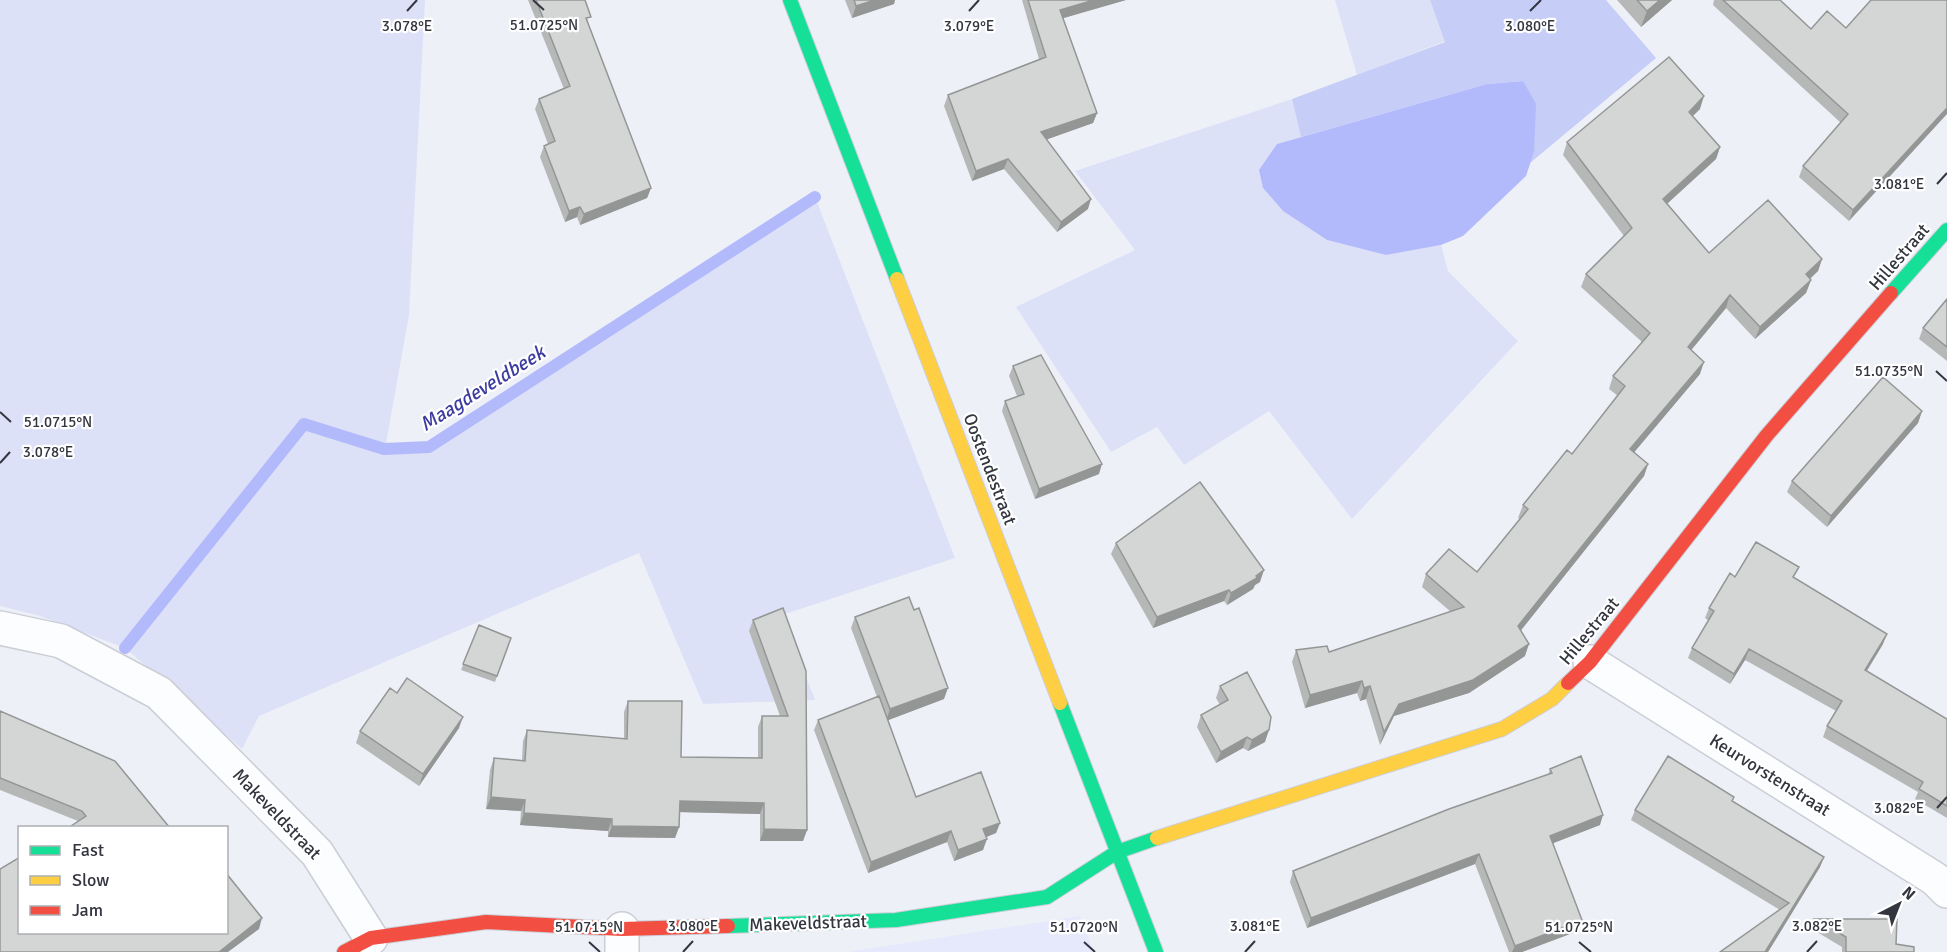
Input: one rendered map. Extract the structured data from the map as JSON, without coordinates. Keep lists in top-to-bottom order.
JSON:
{
  "streets": {
    "street": [
      "Hillestraat",
      "Oostendestraat",
      "Keurvorstenstraat",
      "Makeveldstraat"
    ]
  },
  "crossings": [
    ["Hillestraat", "Oostendestraat"],
    ["Hillestraat", "Keurvorstenstraat"],
    ["Hillestraat", "Makeveldstraat"],
    ["Oostendestraat", "Makeveldstraat"]
  ],
  "water": ["Maagdeveldbeek"],
  "legend": ["Fast", "Slow", "Jam"],
  "north": "top right",
  "coordinates": [
    "51.0725°N",
    "3.078°E",
    "3.079°E",
    "3.080°E",
    "3.081°E",
    "51.0735°N",
    "51.0715°N",
    "3.082°E",
    "51.0720°N"
  ]
}
